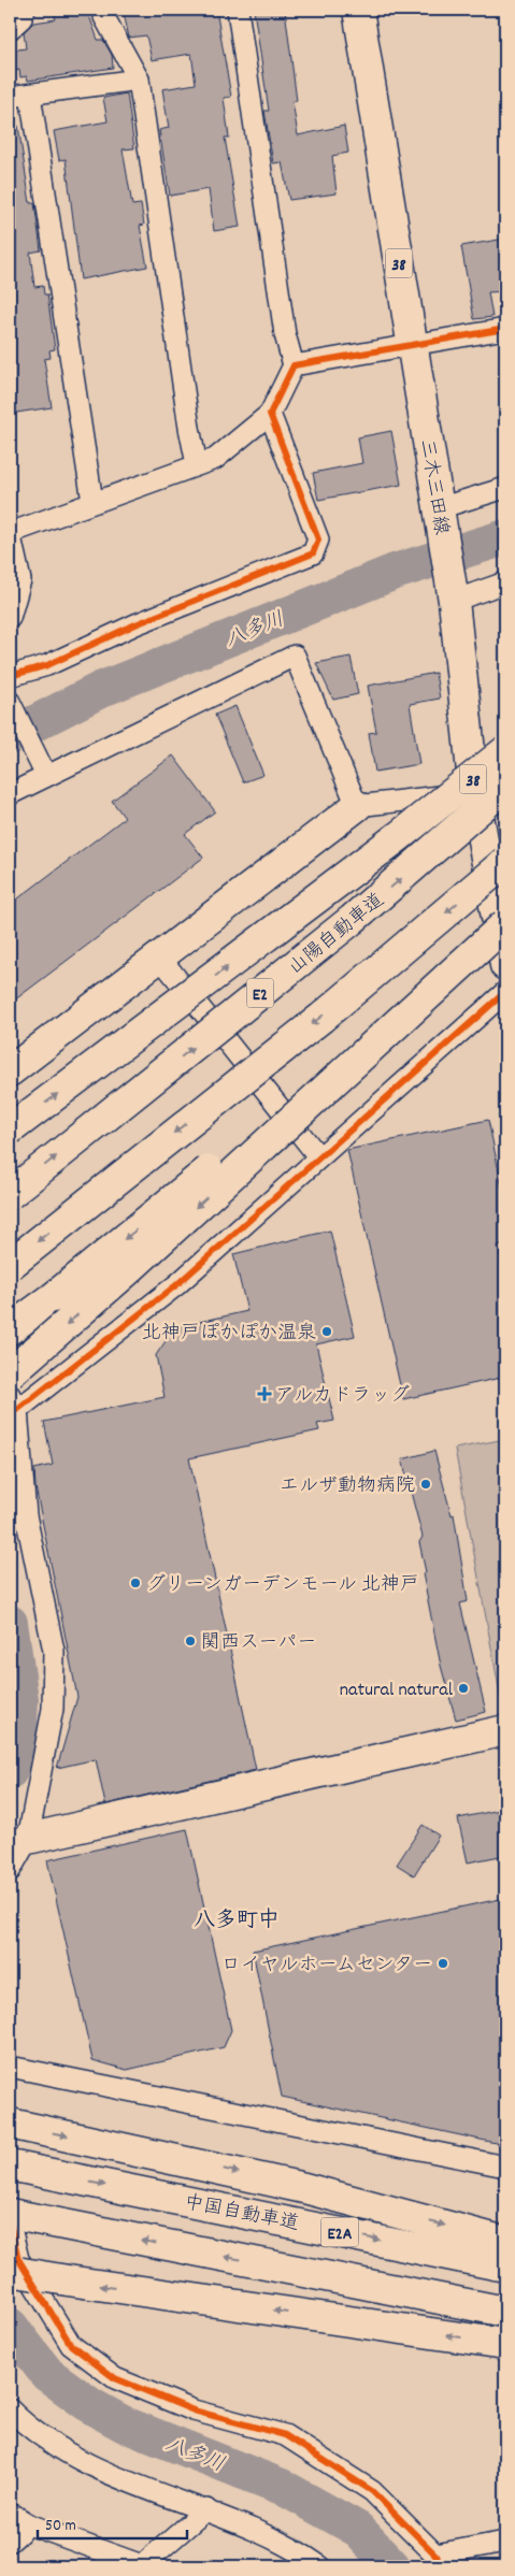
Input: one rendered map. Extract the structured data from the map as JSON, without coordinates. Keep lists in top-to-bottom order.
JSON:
{
  "streets": {
    "main road": [
      "38",
      "三木三田線",
      "山陽自動車道",
      "E2",
      "中国自動車道",
      "E2A"
    ]
  },
  "districts": ["八多町中"],
  "water": ["八多川"],
  "places": {
    "other": [
      "北神戸ぽかぽか温泉",
      "エルザ動物病院",
      "グリーンガーデンモール 北神戸",
      "関西スーパー",
      "natural natural",
      "ロイヤルホームセンター"
    ],
    "health": ["アルカドラッグ"]
  },
  "scale_bar": "50 m"
}
